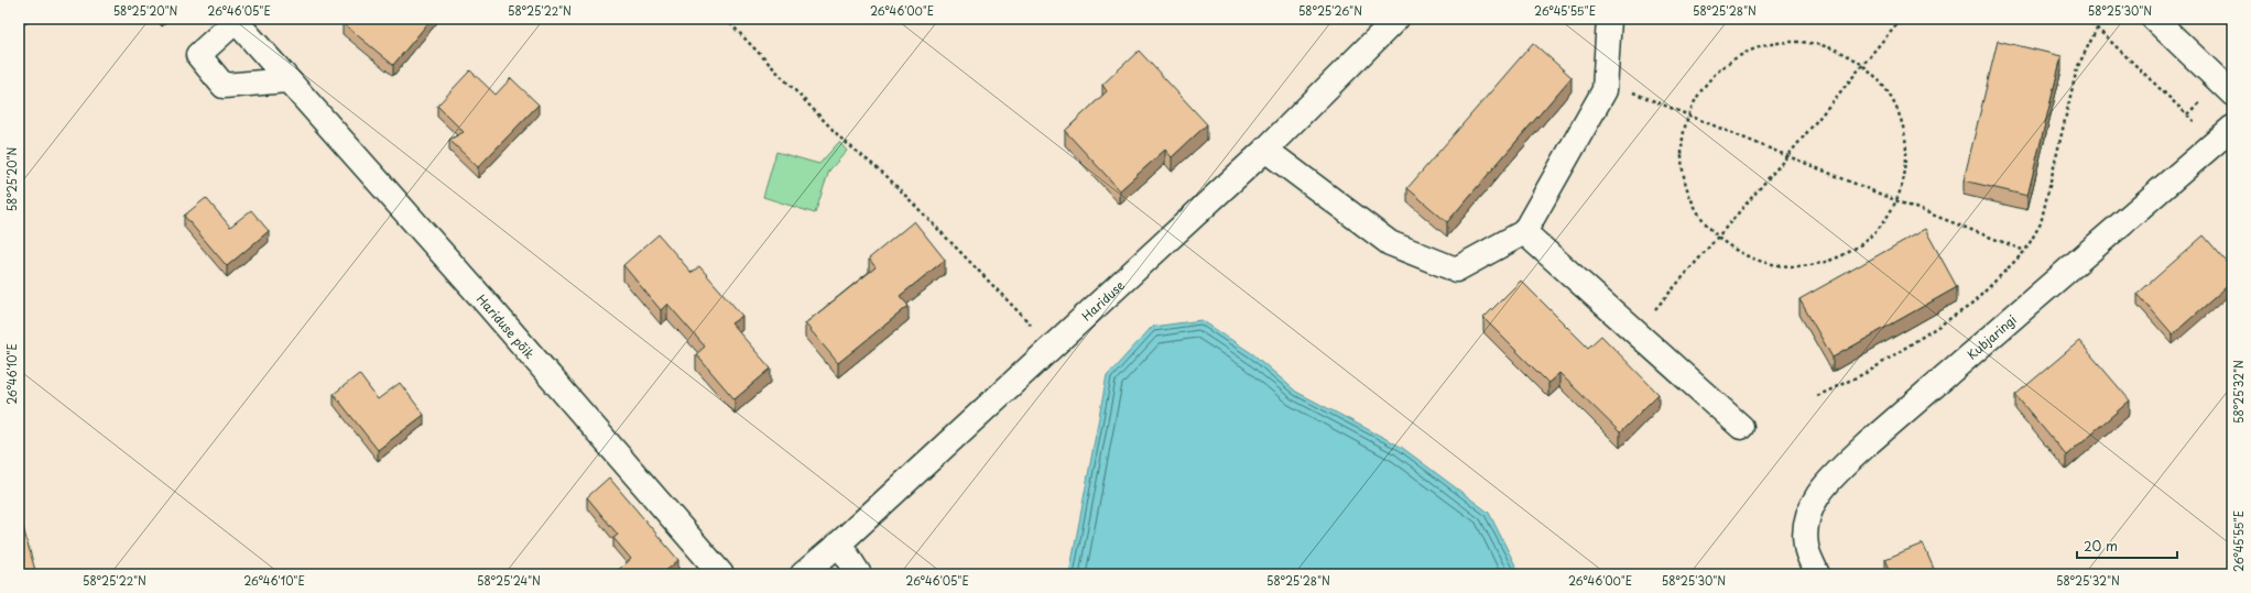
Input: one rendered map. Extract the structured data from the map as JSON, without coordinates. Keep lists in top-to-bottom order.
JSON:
{
  "streets": {
    "street": ["Hariduse", "Hariduse põik", "Kubjaringi"]
  },
  "scale_bar": "20 m",
  "coordinates": [
    "58°25'20\"N",
    "26°46'05\"E",
    "58°25'22\"N",
    "26°46'00\"E",
    "58°25'26\"N",
    "26°45'55\"E",
    "58°25'28\"N",
    "58°25'30\"N",
    "26°46'10\"E",
    "58°25'32\"N",
    "58°25'24\"N"
  ]
}
